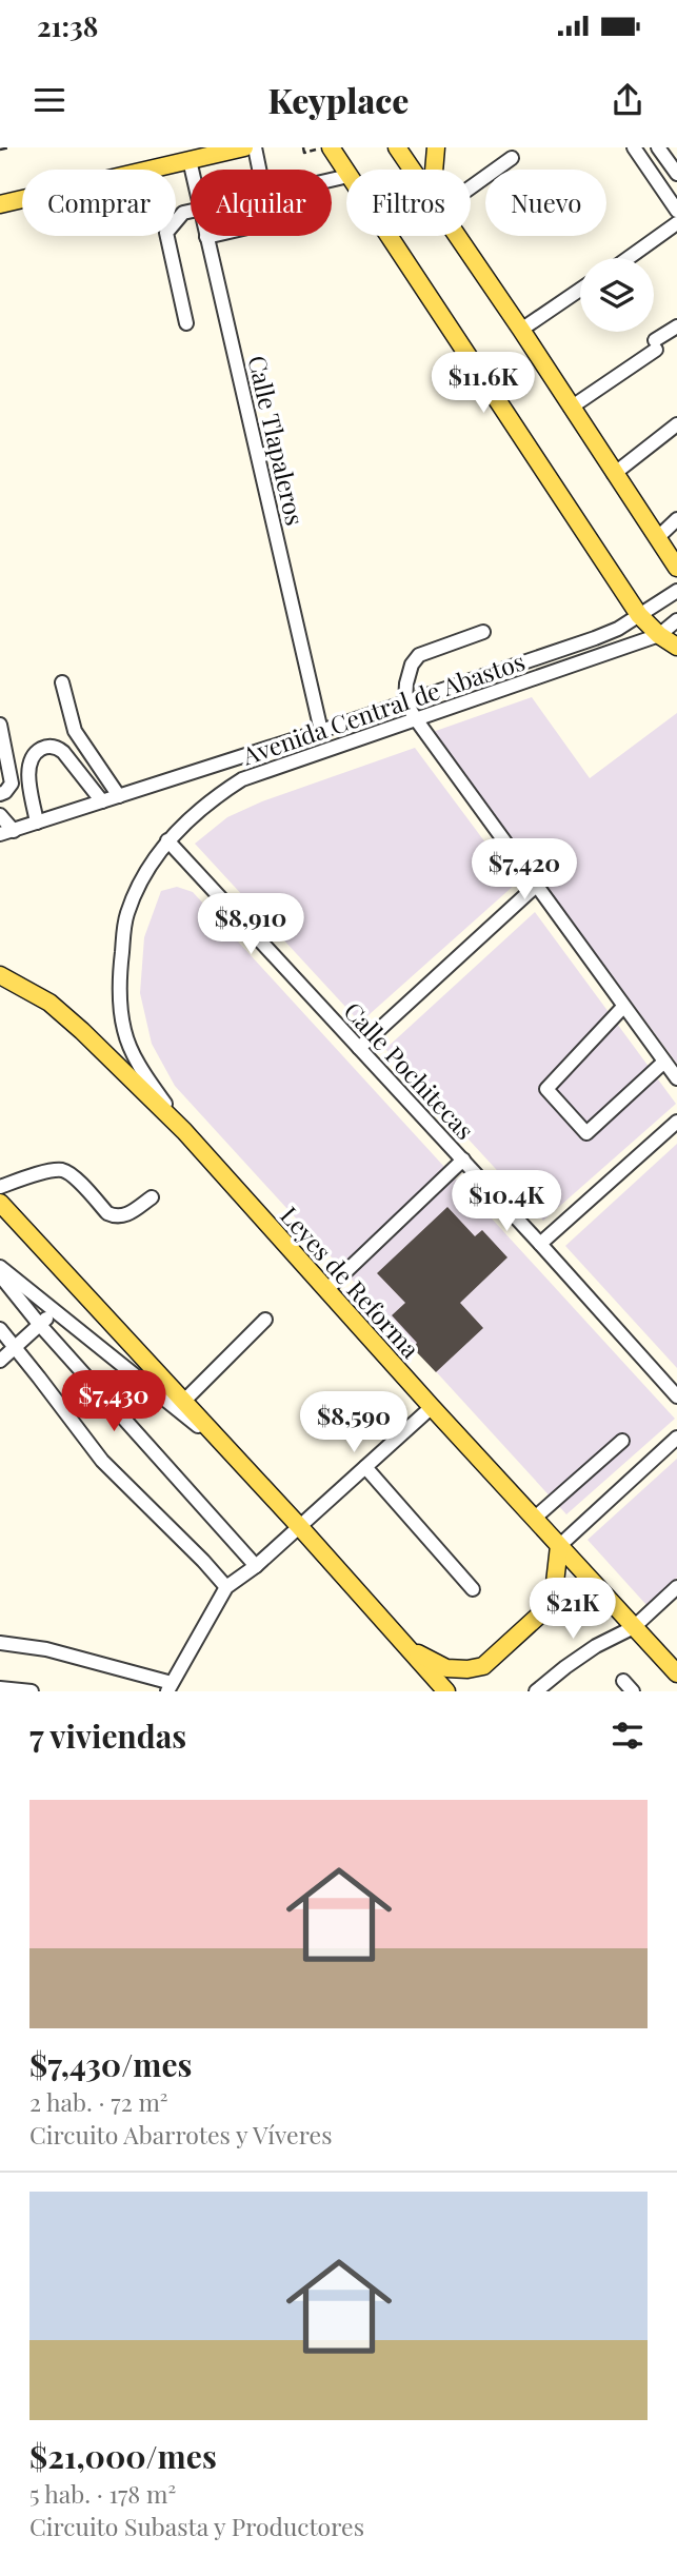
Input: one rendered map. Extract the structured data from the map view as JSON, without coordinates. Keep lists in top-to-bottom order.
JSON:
{
  "streets": {
    "main road": ["Leyes de Reforma"],
    "street": ["Calle Tlapaleros", "Avenida Central de Abastos", "Calle Pochitecas"]
  },
  "crossings": [
    ["Calle Tlapaleros", "Avenida Central de Abastos"],
    ["Avenida Central de Abastos", "Calle Pochitecas"],
    ["Avenida Central de Abastos", "Leyes de Reforma"]
  ],
  "page": {
    "status": "21:38",
    "header": "Keyplace",
    "chip": [
      "Comprar",
      "Alquilar",
      "Filtros",
      "Nuevo"
    ],
    "price": [
      "$11.6K",
      "$7,420",
      "$8,910",
      "$10.4K",
      "$7,430",
      "$8,590",
      "$21K"
    ],
    "heading": "7 viviendas",
    "list": [
      {
        "name": "$7,430/mes",
        "note": "2 hab. · 72 m² · Circuito Abarrotes y Víveres"
      },
      {
        "name": "$21,000/mes",
        "note": "5 hab. · 178 m² · Circuito Subasta y Productores"
      }
    ]
  }
}
